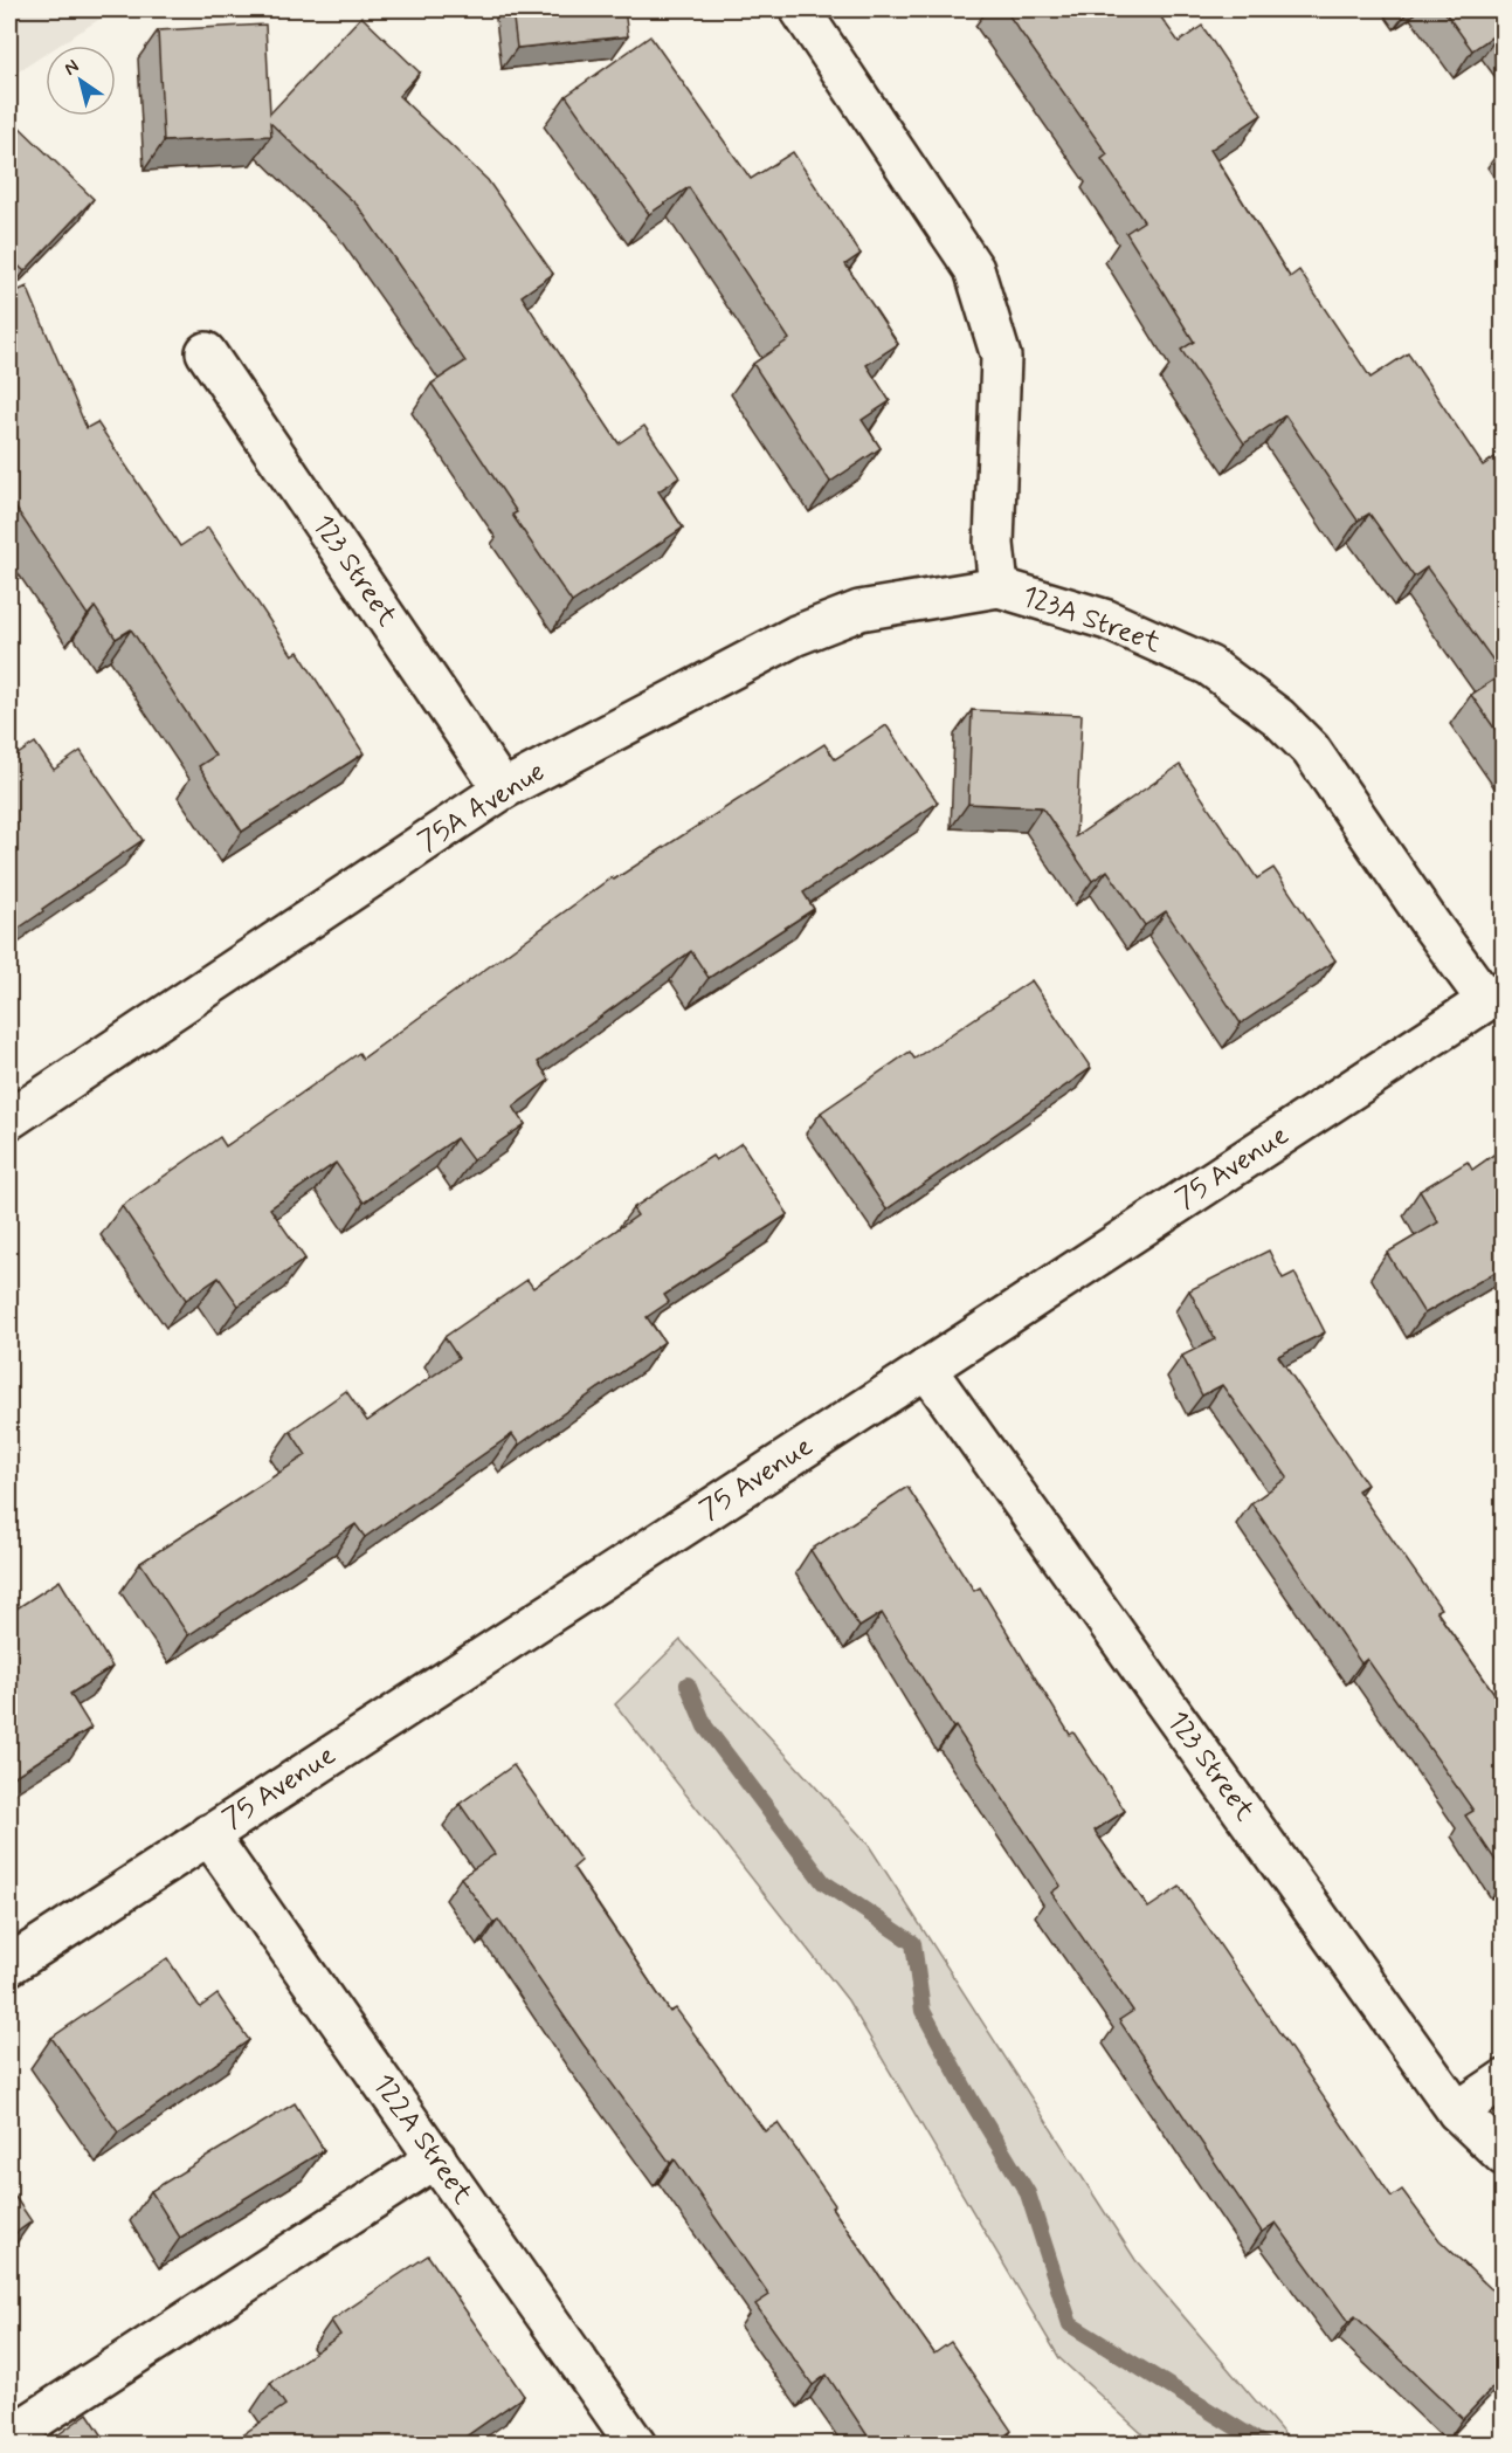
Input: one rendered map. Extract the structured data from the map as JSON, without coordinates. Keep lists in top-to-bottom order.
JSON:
{
  "streets": {
    "street": [
      "123 Street",
      "123A Street",
      "75A Avenue",
      "75 Avenue",
      "122A Street"
    ]
  },
  "crossings": [
    ["123 Street", "75A Avenue"],
    ["123 Street", "75 Avenue"],
    ["123A Street", "75A Avenue"],
    ["123A Street", "75 Avenue"],
    ["75 Avenue", "122A Street"]
  ],
  "north": "top left"
}
